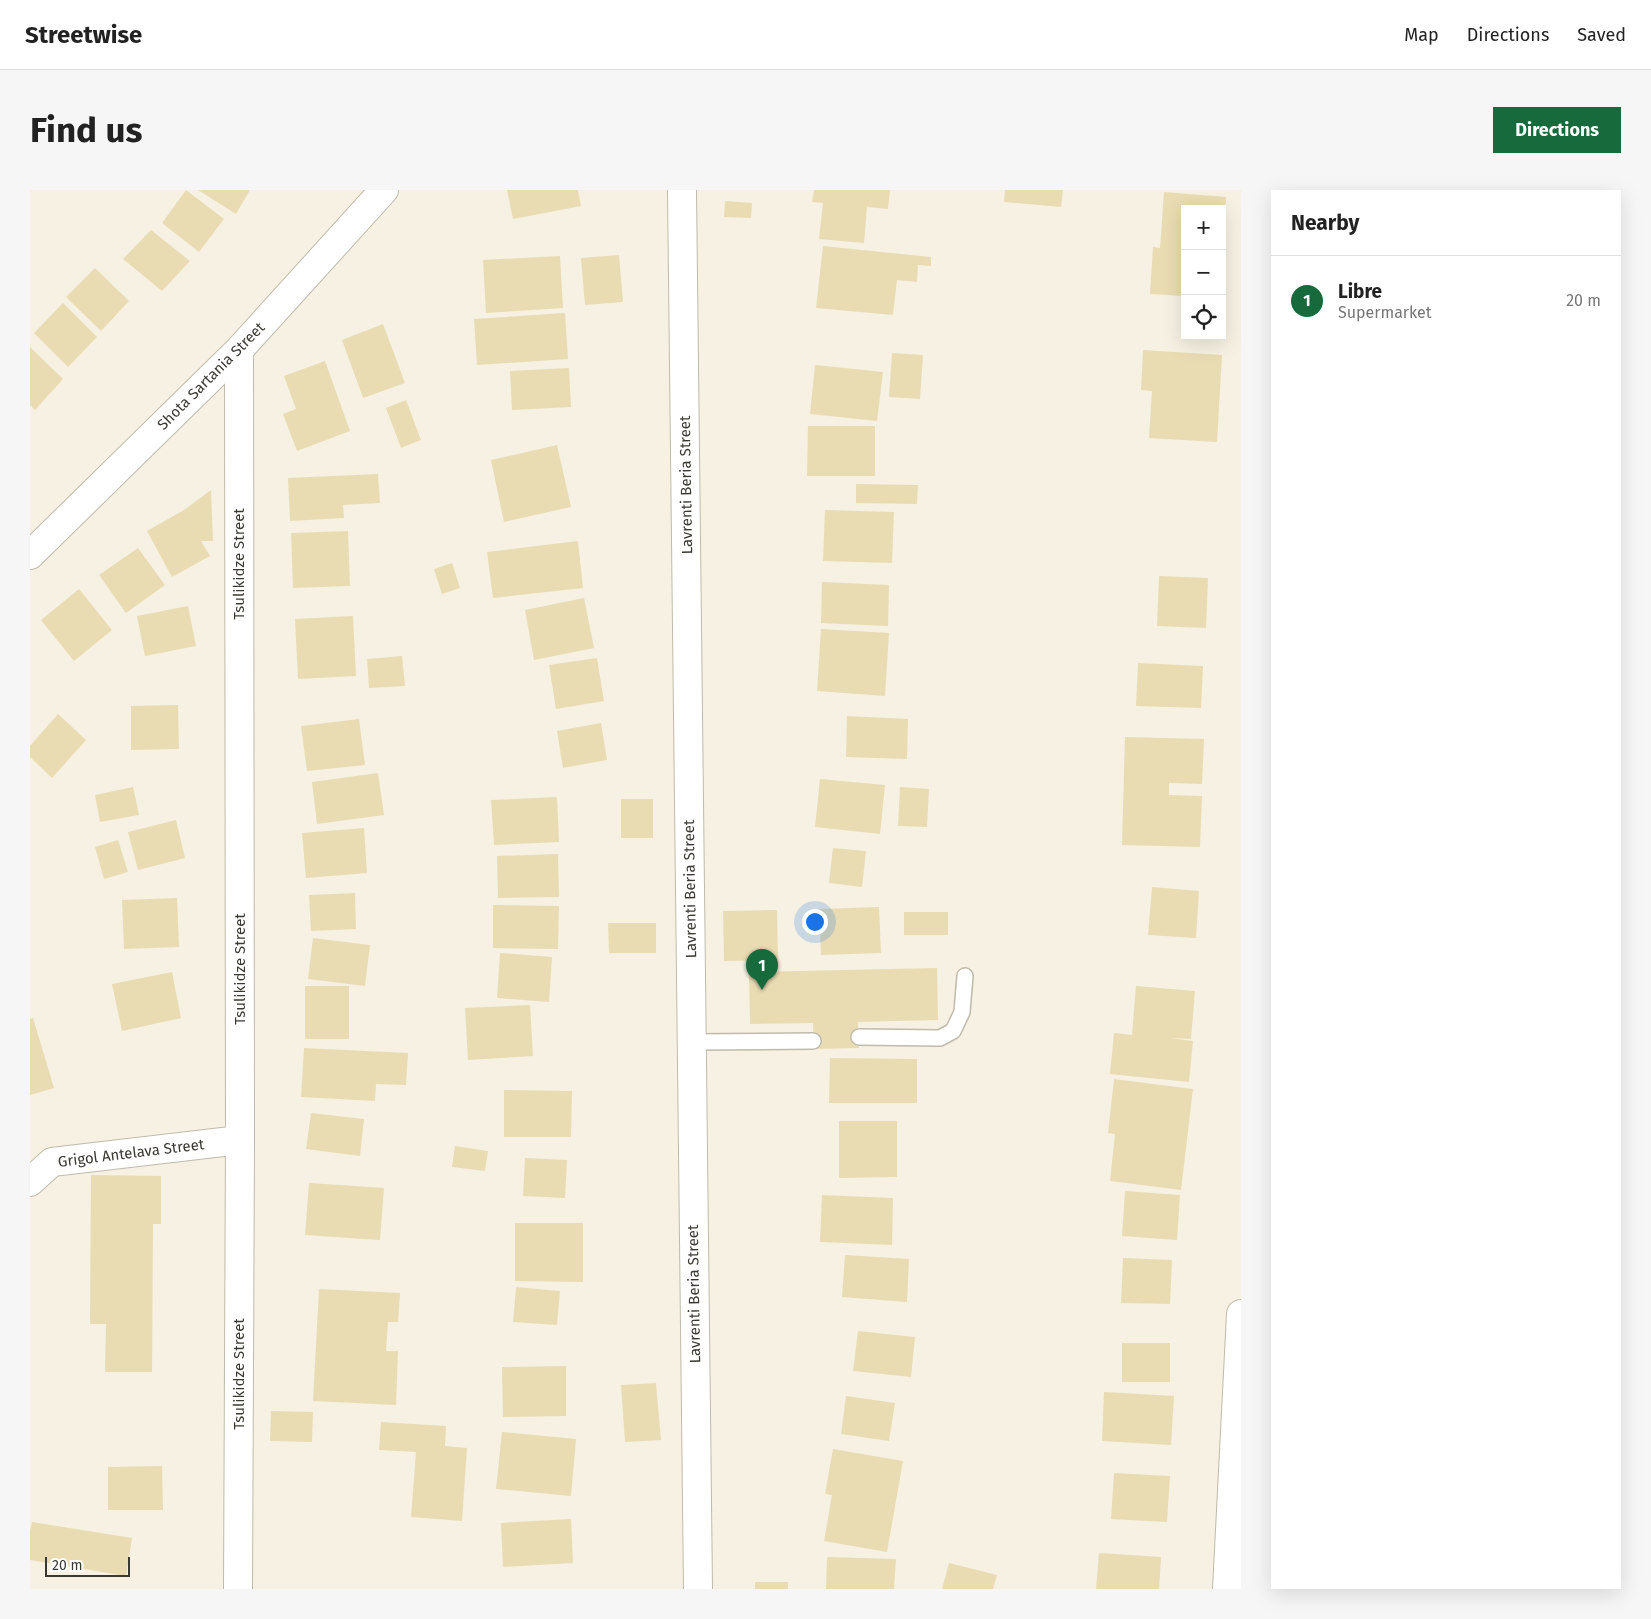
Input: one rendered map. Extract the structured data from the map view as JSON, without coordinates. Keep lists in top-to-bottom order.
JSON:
{
  "streets": {
    "street": [
      "Shota Sartania Street",
      "Lavrenti Beria Street",
      "Tsulikidze Street",
      "Grigol Antelava Street"
    ]
  },
  "crossings": [
    ["Shota Sartania Street", "Tsulikidze Street"],
    ["Tsulikidze Street", "Grigol Antelava Street"]
  ],
  "scale_bar": "20 m",
  "page": {
    "header": "Streetwise",
    "nav": ["Map", "Directions", "Saved"],
    "buttons": "Directions",
    "title": "Find us",
    "heading": "Nearby",
    "map_buttons": ["+", "−"],
    "list": [
      {
        "mark": "1",
        "name": "Libre",
        "note": "Supermarket",
        "value": "20 m"
      }
    ],
    "pins": "1",
    "scale": "20 m"
  }
}
